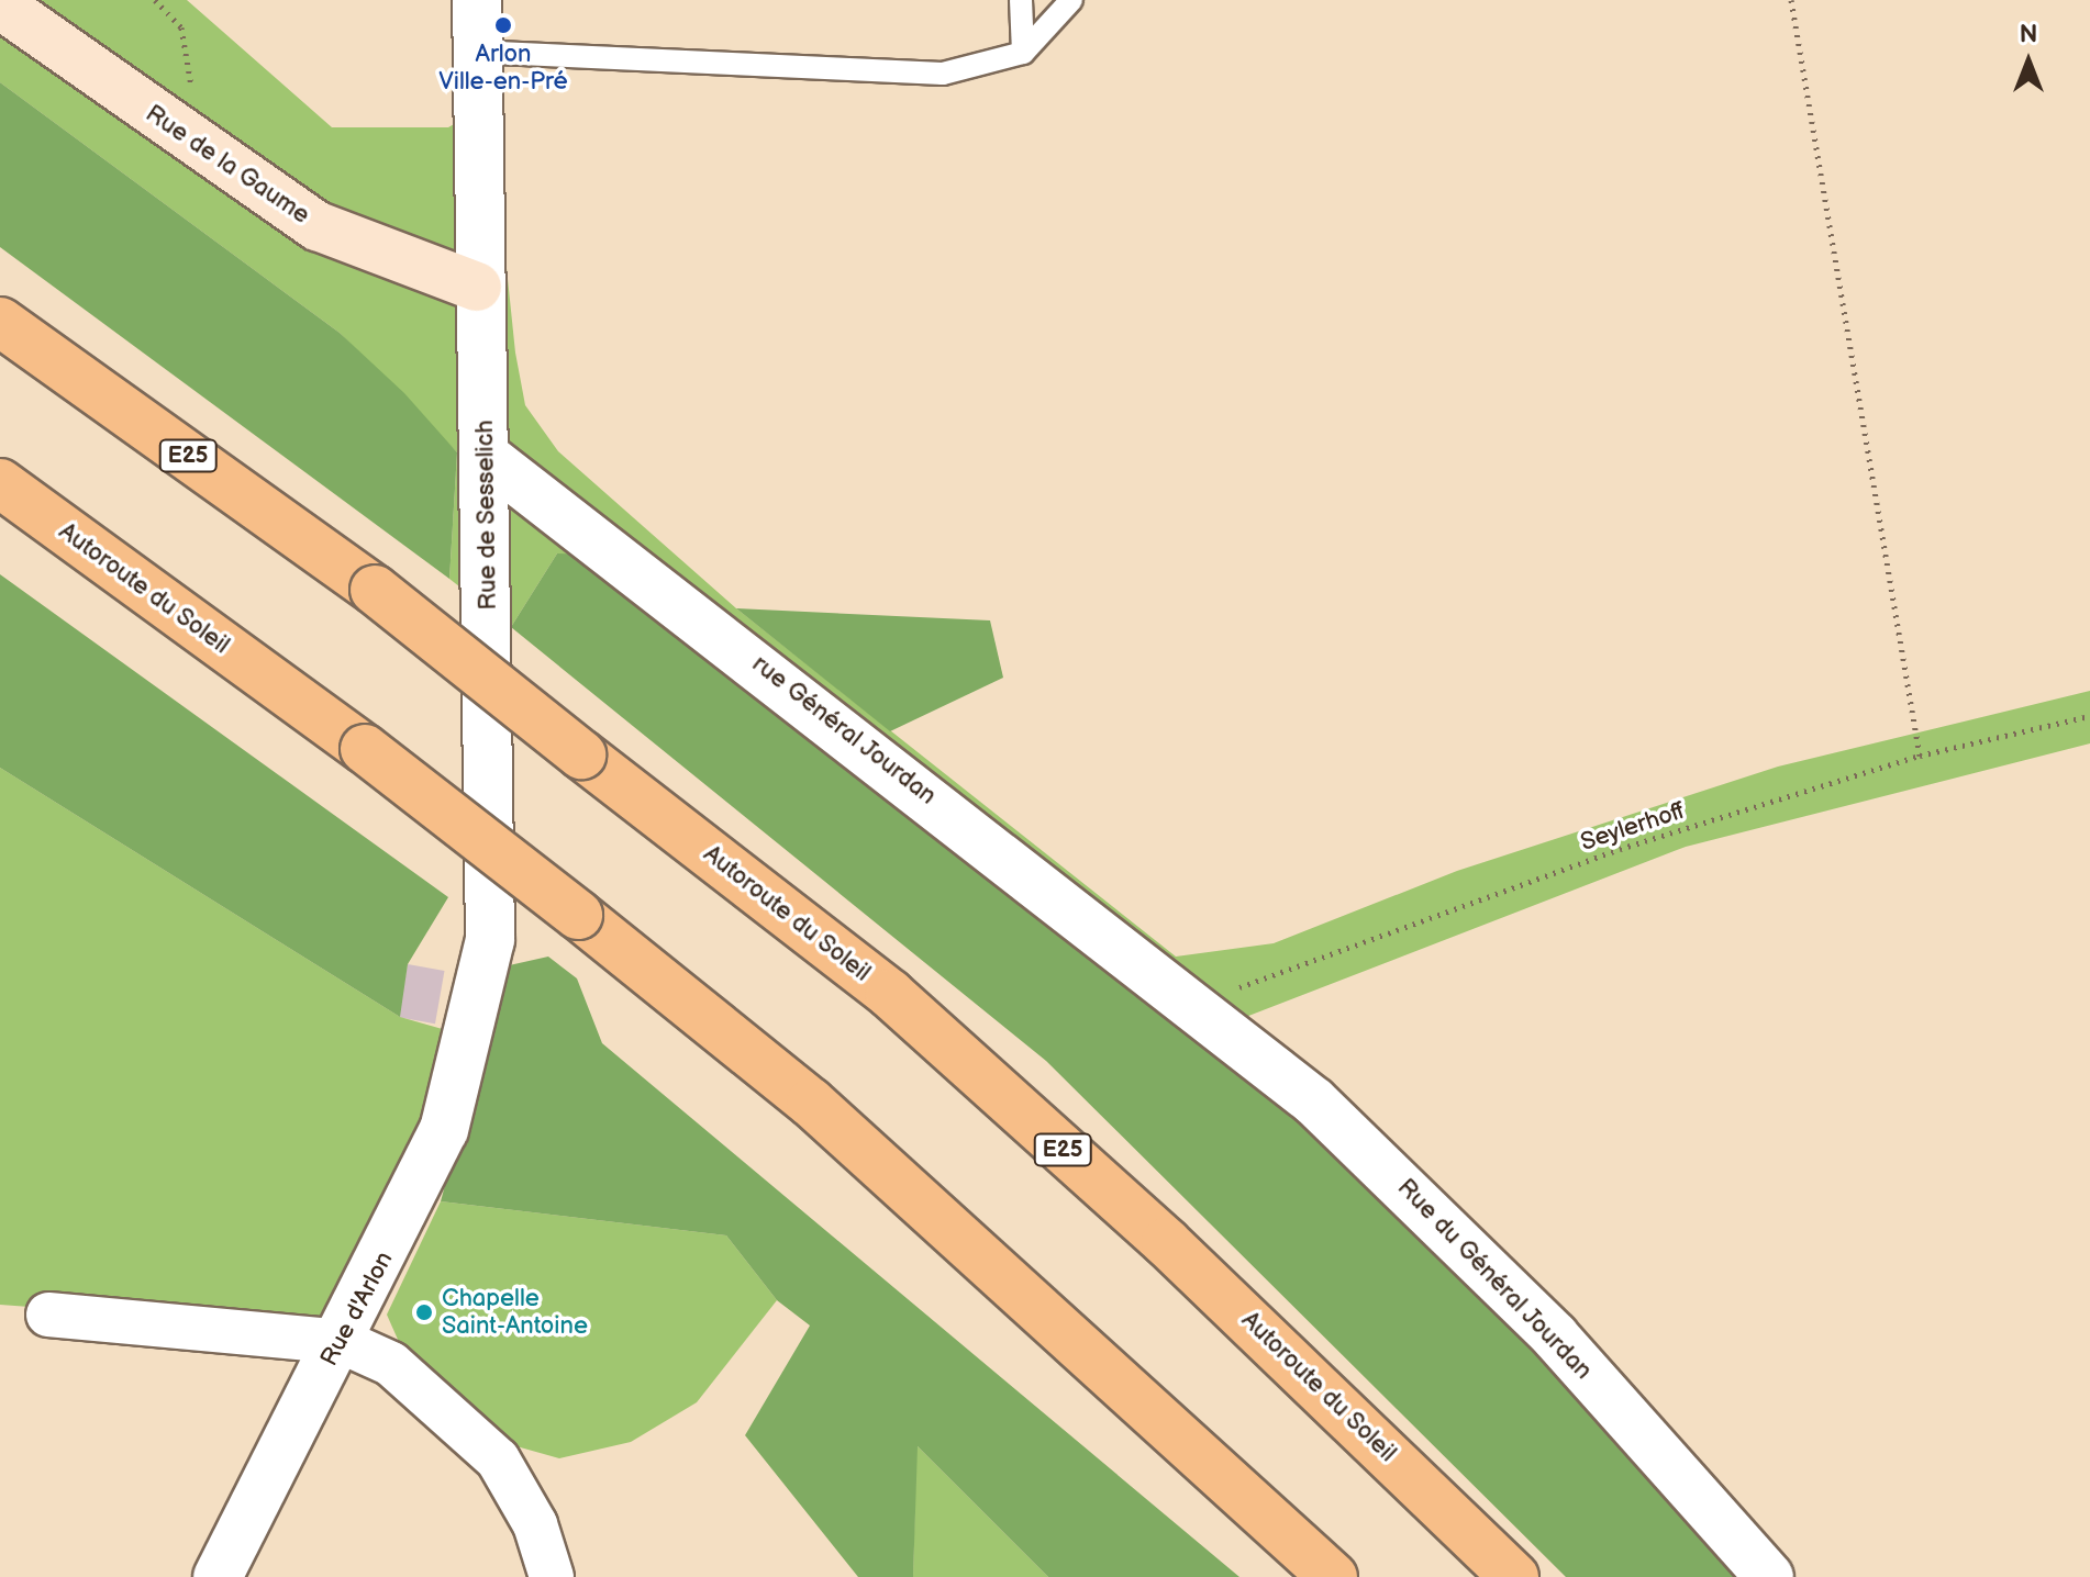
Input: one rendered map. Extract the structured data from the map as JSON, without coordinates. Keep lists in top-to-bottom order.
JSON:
{
  "streets": {
    "highway": ["E25", "Autoroute du Soleil"],
    "main road": ["Rue de la Gaume"],
    "street": [
      "Rue de Sesselich",
      "rue Général Jourdan",
      "Rue du Général Jourdan",
      "Rue d'Arlon"
    ],
    "path": ["Seylerhoff"]
  },
  "crossings": [
    ["Rue de la Gaume", "Rue de Sesselich"],
    ["Rue de Sesselich", "rue Général Jourdan"],
    ["Rue de Sesselich", "Rue d'Arlon"],
    ["rue Général Jourdan", "Seylerhoff"],
    ["rue Général Jourdan", "Rue du Général Jourdan"],
    ["Seylerhoff", "Rue du Général Jourdan"]
  ],
  "places": ["Arlon Ville-en-Pré", "Chapelle Saint-Antoine"],
  "north": "top"
}
